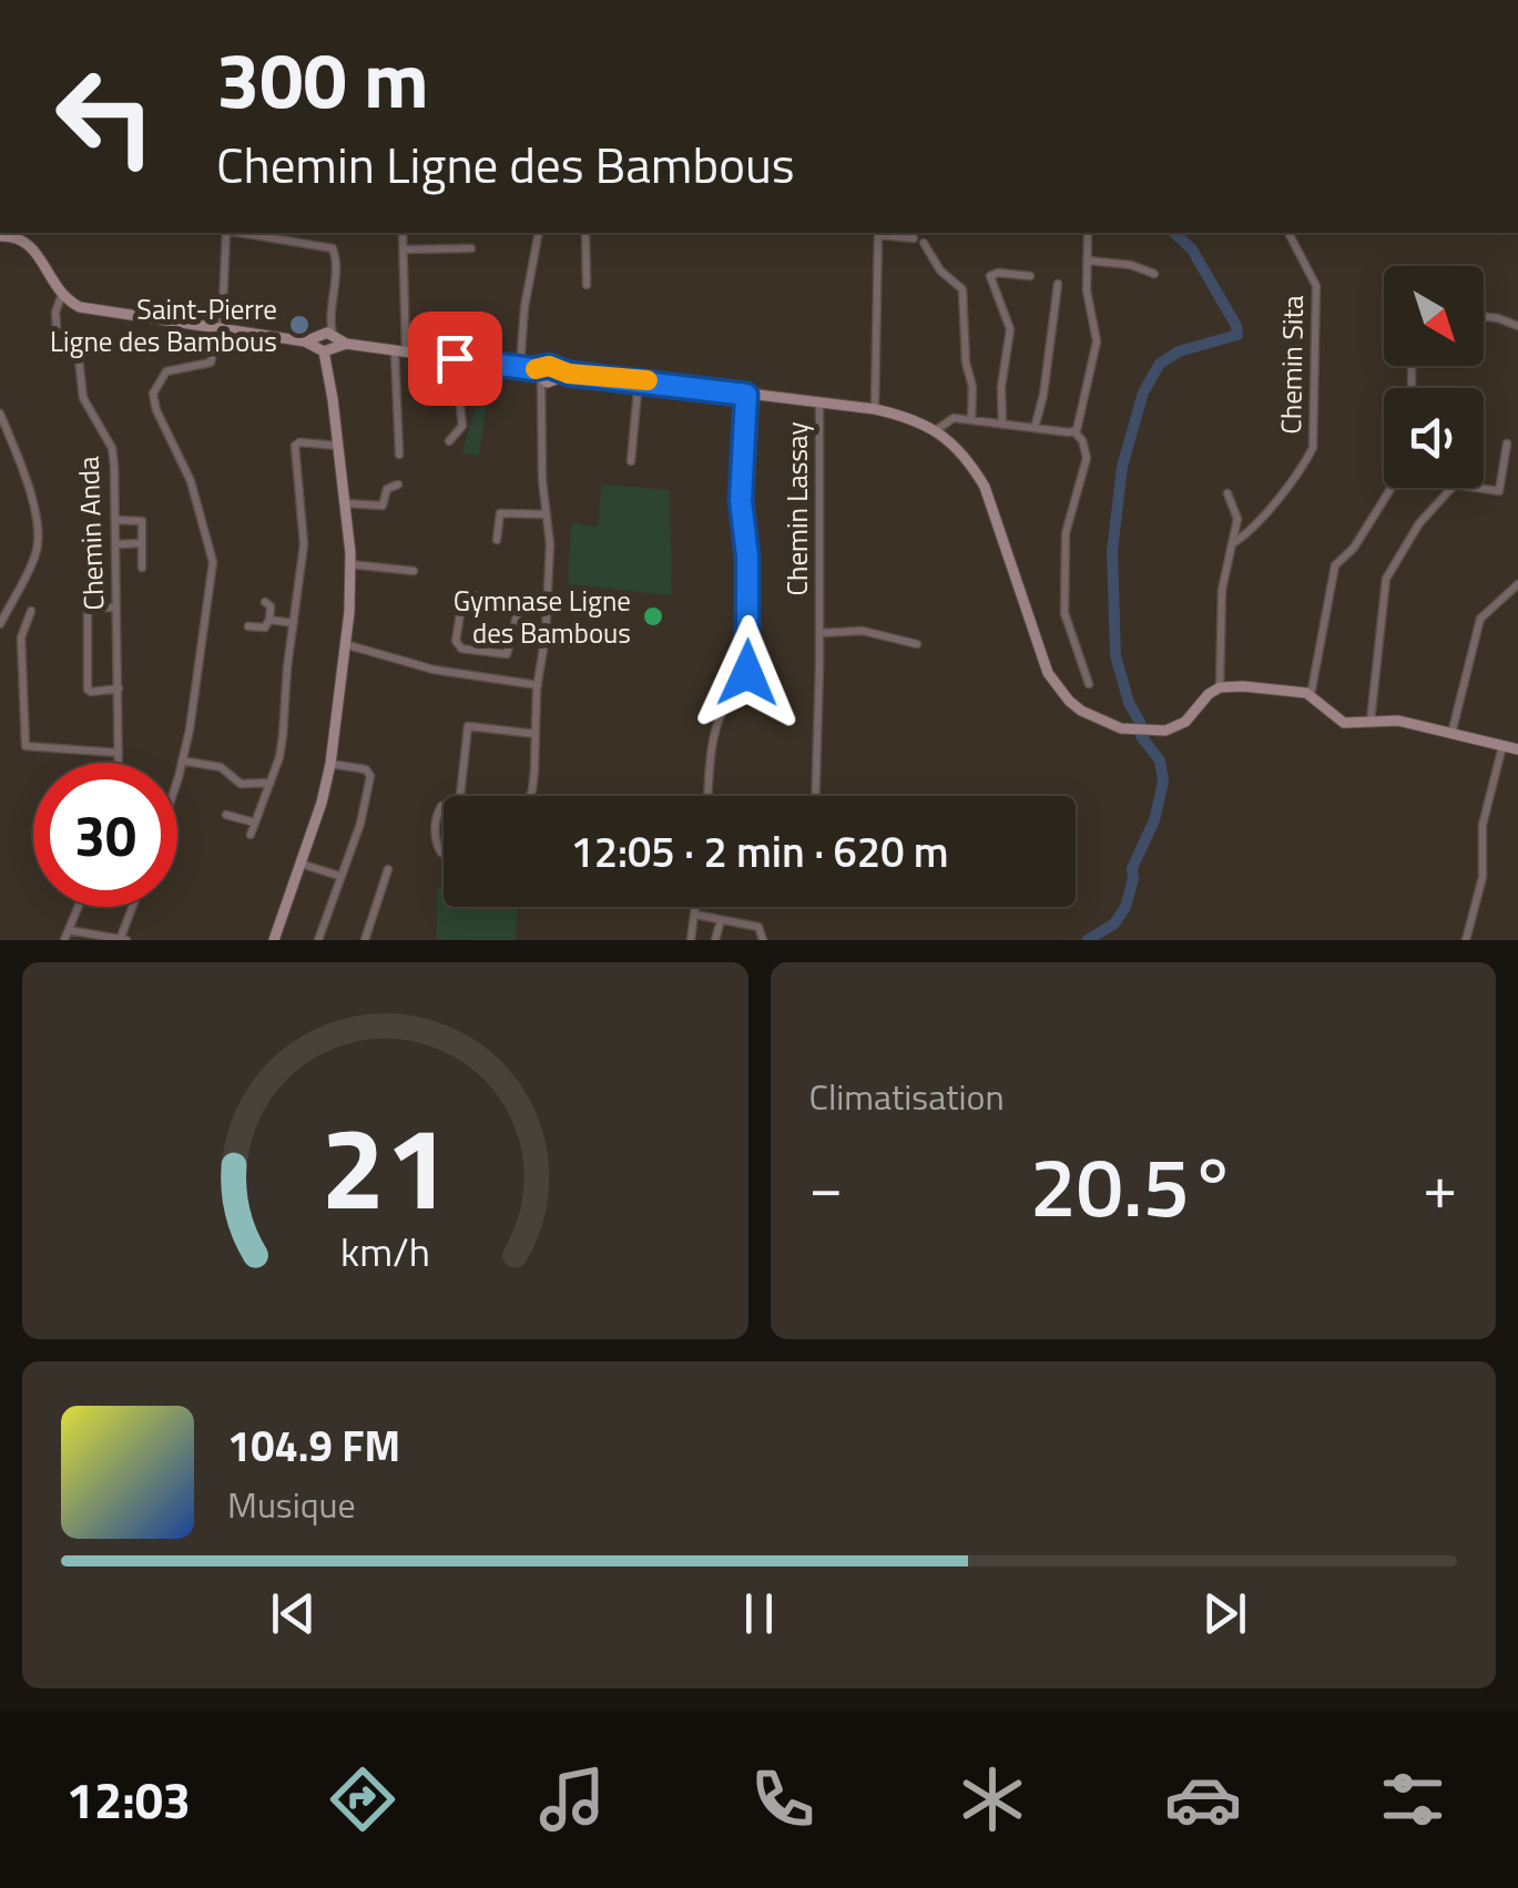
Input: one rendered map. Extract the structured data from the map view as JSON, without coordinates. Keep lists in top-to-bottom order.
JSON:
{
  "streets": {
    "street": ["Chemin Sita", "Chemin Lassay", "Chemin Anda"]
  },
  "places": ["Saint-Pierre Ligne des Bambous", "Gymnase Ligne des Bambous"],
  "north": "bottom right",
  "page": {
    "turn": ["300 m", "Chemin Ligne des Bambous"],
    "limit": "30",
    "trip": "12:05 · 2 min · 620 m",
    "tile": "Climatisation",
    "heat": ["−", "20.5°", "+"],
    "song": ["104.9 FM", "Musique"],
    "tabs": "12:03",
    "gauge": ["21", "km/h"]
  }
}
